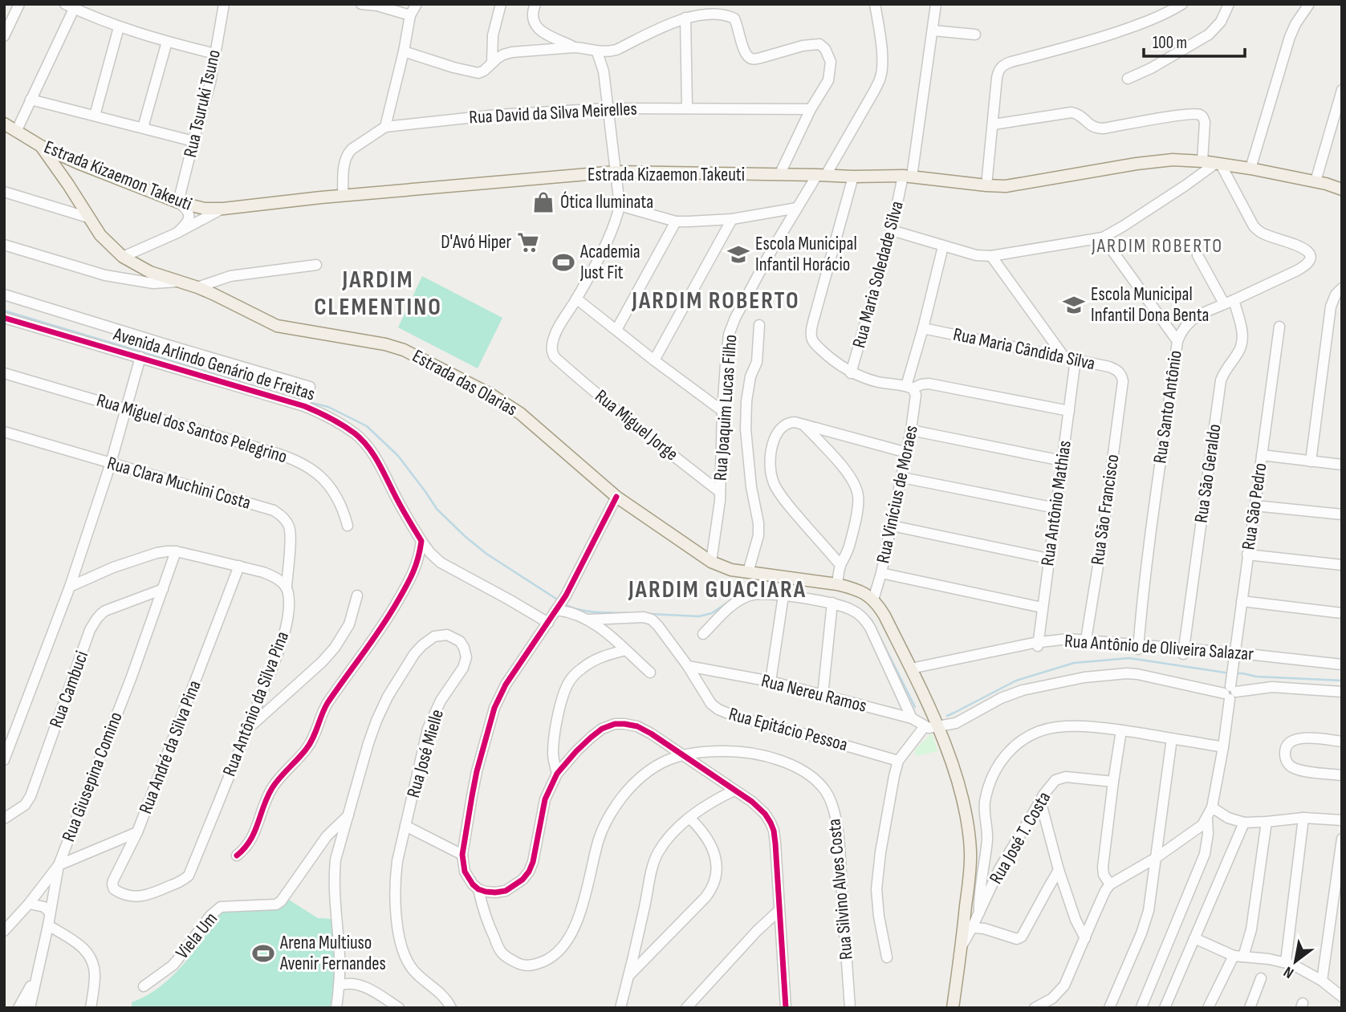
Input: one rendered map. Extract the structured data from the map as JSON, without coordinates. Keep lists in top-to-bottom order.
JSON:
{
  "streets": {
    "main road": ["Estrada Kizaemon Takeuti", "Estrada das Olarias"],
    "street": [
      "Rua Tsuruki Tsuno",
      "Rua David da Silva Meirelles",
      "Rua Maria Soledade Silva",
      "Rua Maria Cândida Silva",
      "Avenida Arlindo Genário de Freitas",
      "Rua Santo Antônio",
      "Rua Joaquim Lucas Filho",
      "Rua Miguel Jorge",
      "Rua Miguel dos Santos Pelegrino",
      "Rua São Geraldo",
      "Rua Clara Muchini Costa",
      "Rua Vinícius de Moraes",
      "Rua Antônio Mathias",
      "Rua São Pedro",
      "Rua São Francisco",
      "Rua Antônio de Oliveira Salazar",
      "Rua Cambuci",
      "Rua Nereu Ramos",
      "Rua Antônio da Silva Pina",
      "Rua Epitácio Pessoa",
      "Rua André da Silva Pina",
      "Rua José Mielle",
      "Rua Giusepina Comino",
      "Rua José T. Costa",
      "Rua Silvino Alves Costa",
      "Viela Um"
    ]
  },
  "crossings": [
    ["Rua Tsuruki Tsuno", "Estrada Kizaemon Takeuti"],
    ["Rua David da Silva Meirelles", "Estrada Kizaemon Takeuti"],
    ["Estrada Kizaemon Takeuti", "Rua Maria Soledade Silva"],
    ["Estrada Kizaemon Takeuti", "Estrada das Olarias"],
    ["Estrada Kizaemon Takeuti", "Rua Santo Antônio"],
    ["Estrada Kizaemon Takeuti", "Rua Joaquim Lucas Filho"],
    ["Rua Maria Cândida Silva", "Rua Vinícius de Moraes"],
    ["Rua Maria Cândida Silva", "Rua Antônio Mathias"],
    ["Rua Maria Cândida Silva", "Rua São Francisco"],
    ["Estrada das Olarias", "Rua Joaquim Lucas Filho"],
    ["Estrada das Olarias", "Rua Vinícius de Moraes"],
    ["Rua Santo Antônio", "Rua São Geraldo"],
    ["Rua Santo Antônio", "Rua Antônio de Oliveira Salazar"],
    ["Rua Joaquim Lucas Filho", "Rua Miguel Jorge"],
    ["Rua São Geraldo", "Rua Antônio de Oliveira Salazar"],
    ["Rua Clara Muchini Costa", "Rua Antônio da Silva Pina"],
    ["Rua Antônio Mathias", "Rua Antônio de Oliveira Salazar"],
    ["Rua São Pedro", "Rua Antônio de Oliveira Salazar"],
    ["Rua São Francisco", "Rua Antônio de Oliveira Salazar"],
    ["Rua Cambuci", "Rua Giusepina Comino"],
    ["Rua Nereu Ramos", "Rua Epitácio Pessoa"],
    ["Rua Antônio da Silva Pina", "Rua André da Silva Pina"],
    ["Rua André da Silva Pina", "Rua Giusepina Comino"],
    ["Rua José Mielle", "Viela Um"]
  ],
  "districts": [
    "JARDIM ROBERTO",
    "JARDIM CLEMENTINO",
    "JARDIM ROBERTO",
    "JARDIM GUACIARA"
  ],
  "places": {
    "shop": ["Ótica Iluminata"],
    "supermarket": ["D'Avó Hiper"],
    "school or university": ["Escola Municipal Infantil Horácio", "Escola Municipal Infantil Dona Benta"],
    "sports": ["Academia Just Fit", "Arena Multiuso Avenir Fernandes"]
  },
  "scale_bar": "100 m",
  "north": "bottom left"
}
